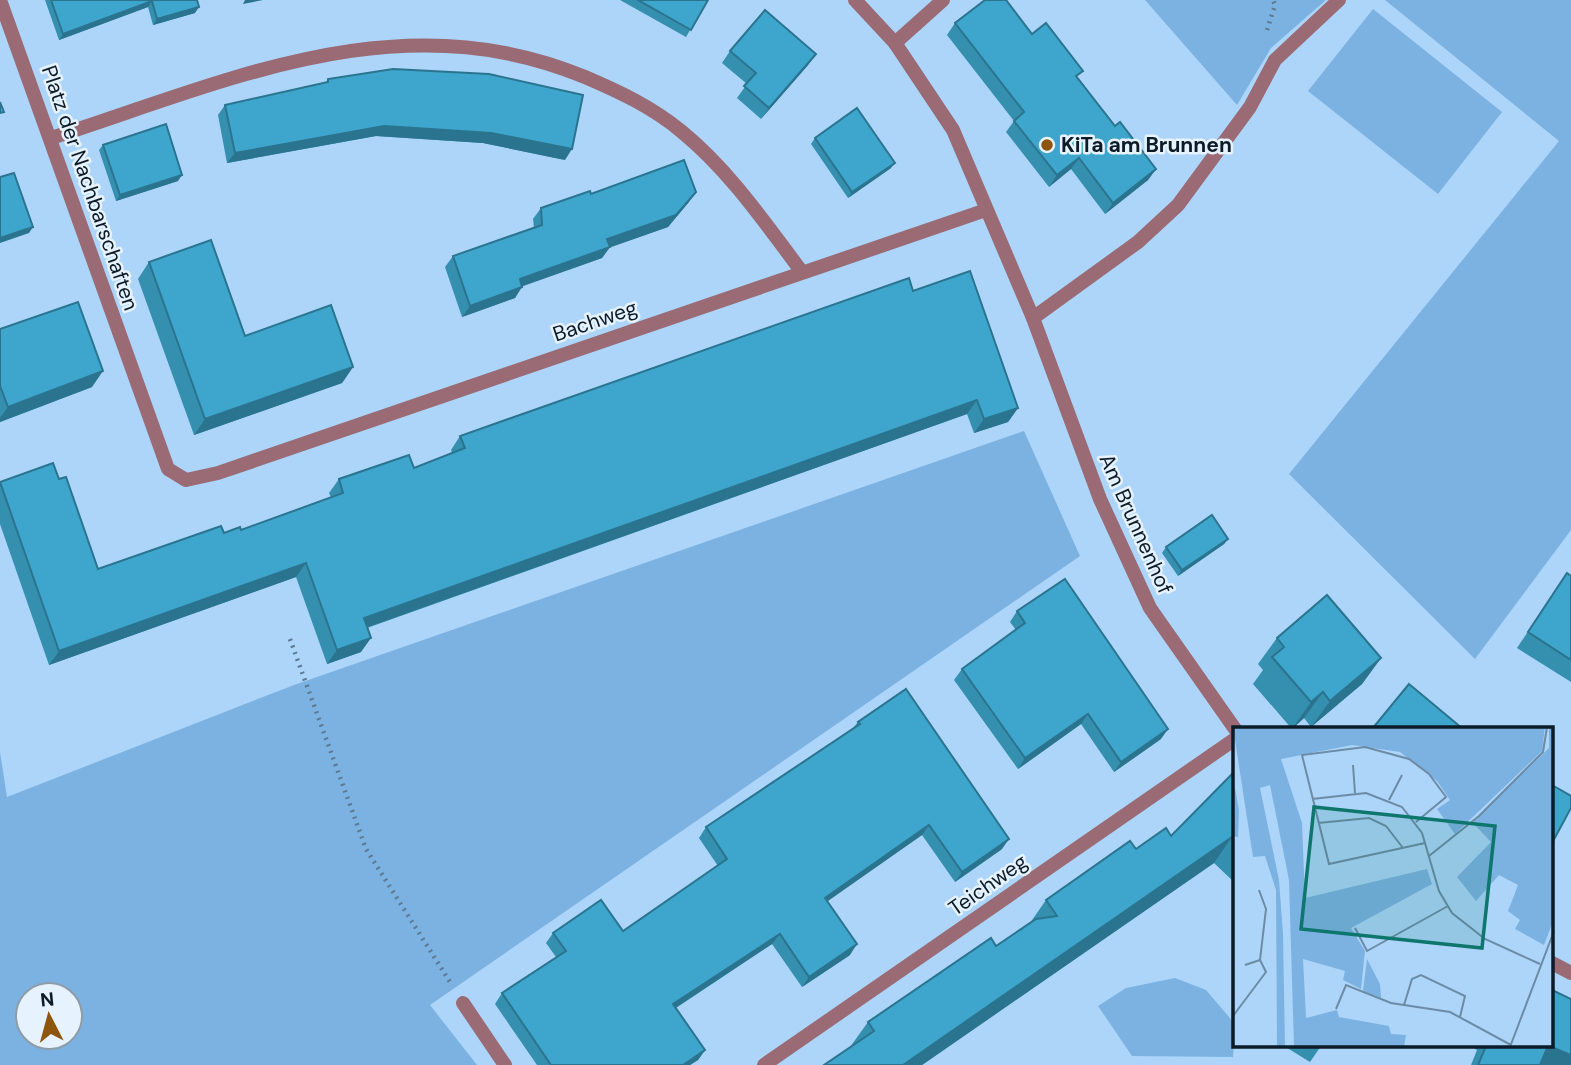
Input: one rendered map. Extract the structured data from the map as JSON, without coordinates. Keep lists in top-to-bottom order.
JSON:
{
  "streets": {
    "street": [
      "Platz der Nachbarschaften",
      "Bachweg",
      "Am Brunnenhof",
      "Teichweg"
    ]
  },
  "crossings": [
    ["Platz der Nachbarschaften", "Bachweg"],
    ["Bachweg", "Am Brunnenhof"]
  ],
  "places": ["KiTa am Brunnen"],
  "north": "top"
}
